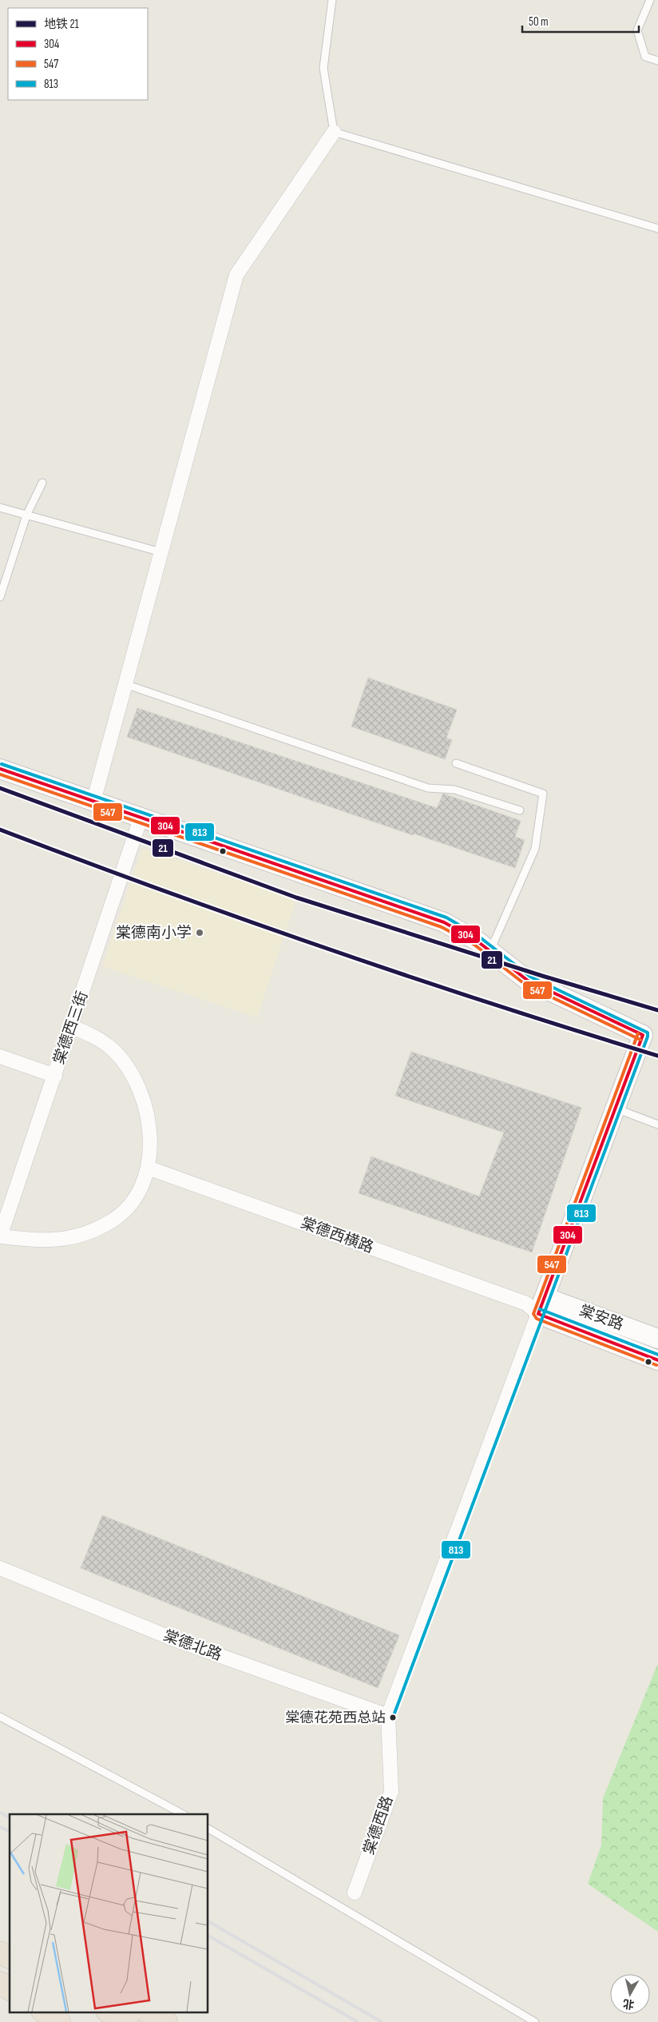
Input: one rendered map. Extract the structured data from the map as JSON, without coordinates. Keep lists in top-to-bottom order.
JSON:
{
  "streets": {
    "street": [
      "棠德西三街",
      "棠德西横路",
      "棠安路",
      "棠德北路",
      "棠德西路"
    ]
  },
  "crossings": [
    ["棠德西横路", "棠安路"],
    ["棠德西横路", "棠德西路"],
    ["棠安路", "棠德西路"],
    ["棠德北路", "棠德西路"]
  ],
  "places": ["棠德南小学", "棠德花苑西总站"],
  "lines": [
    "transit line 813",
    "transit line 304",
    "transit line 547",
    "metro line 21"
  ],
  "legend": [
    "地铁 21",
    "304",
    "547",
    "813"
  ],
  "scale_bar": "50 m",
  "north": "bottom"
}
